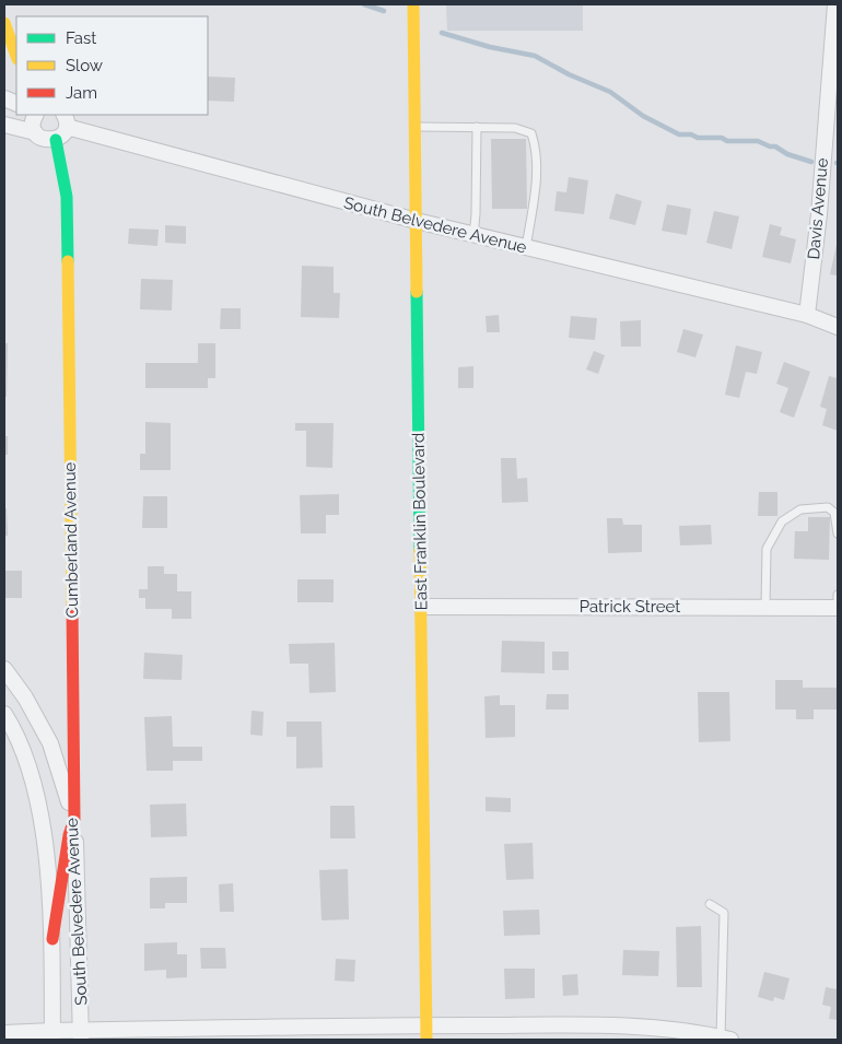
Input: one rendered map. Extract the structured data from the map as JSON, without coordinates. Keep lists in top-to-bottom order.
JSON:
{
  "streets": {
    "main road": ["East Franklin Boulevard", "Cumberland Avenue"],
    "street": ["Davis Avenue", "South Belvedere Avenue", "Patrick Street"]
  },
  "crossings": [
    ["Davis Avenue", "South Belvedere Avenue"],
    ["South Belvedere Avenue", "East Franklin Boulevard"],
    ["South Belvedere Avenue", "Cumberland Avenue"],
    ["East Franklin Boulevard", "Patrick Street"]
  ],
  "legend": ["Fast", "Slow", "Jam"]
}
